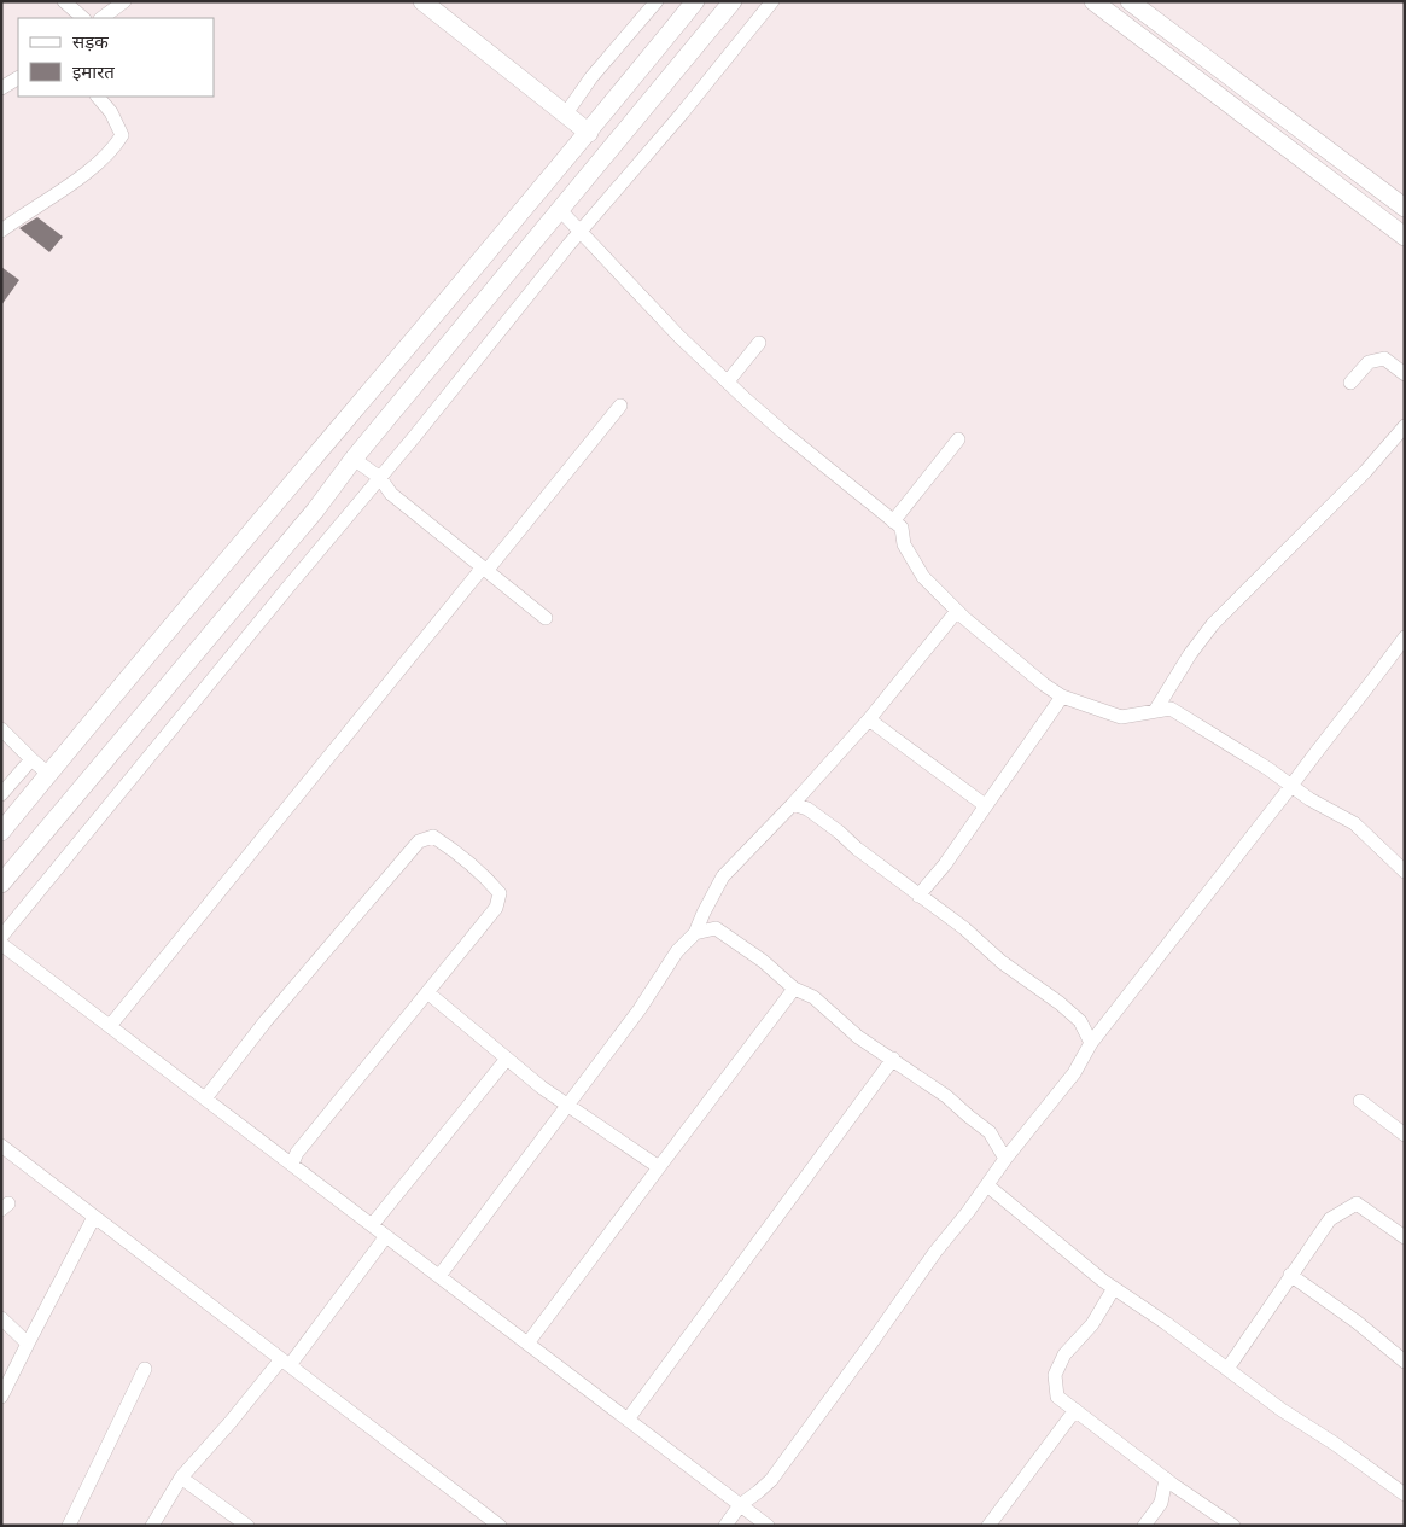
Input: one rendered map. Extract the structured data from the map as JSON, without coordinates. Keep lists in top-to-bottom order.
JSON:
{
  "legend": ["सड़क", "इमारत"]
}
